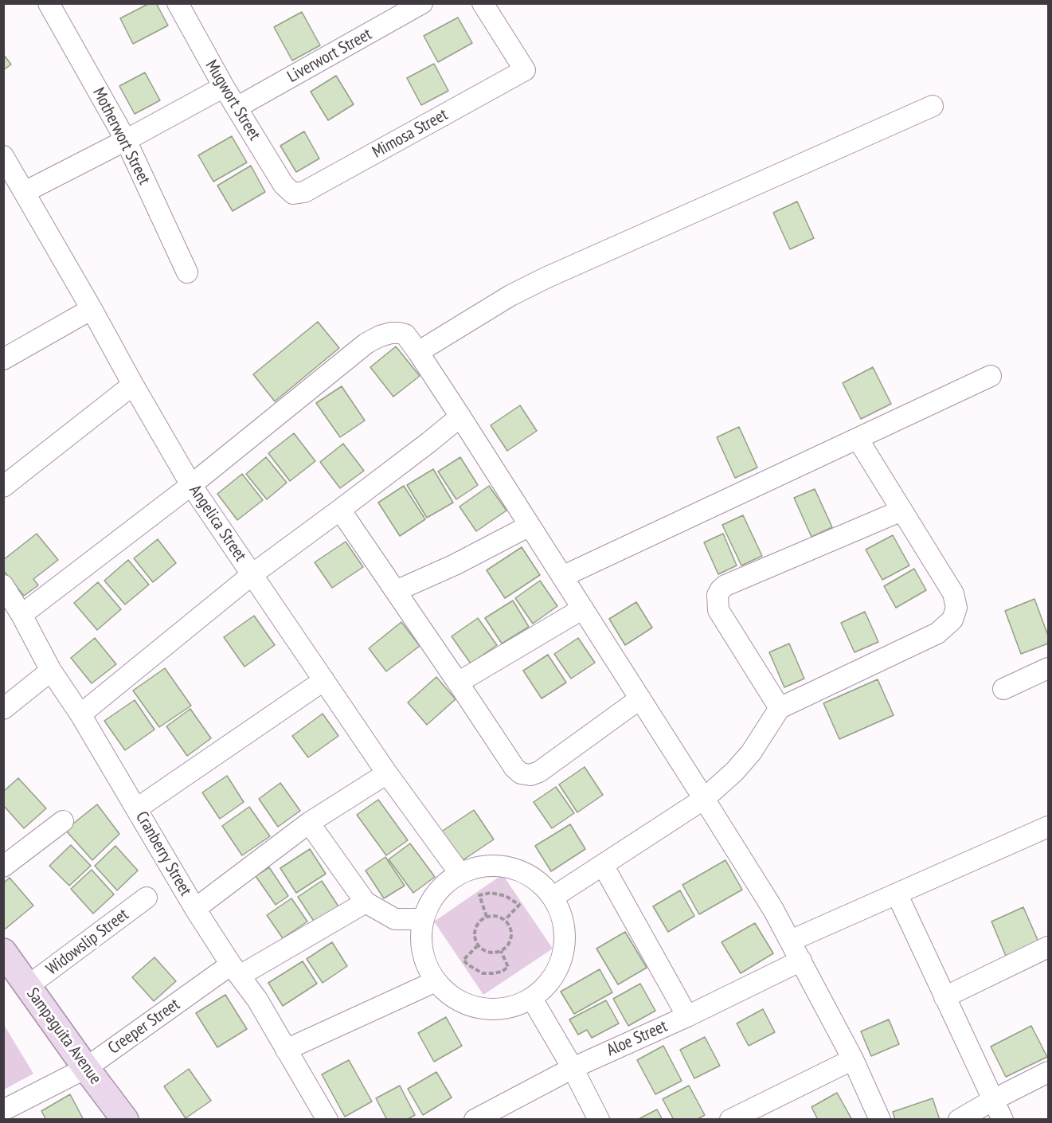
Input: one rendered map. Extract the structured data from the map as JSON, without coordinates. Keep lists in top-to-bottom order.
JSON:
{
  "streets": {
    "main road": ["Sampaguita Avenue"],
    "street": [
      "Liverwort Street",
      "Mugwort Street",
      "Mimosa Street",
      "Motherwort Street",
      "Angelica Street",
      "Cranberry Street",
      "Widowslip Street",
      "Creeper Street",
      "Aloe Street"
    ]
  },
  "crossings": [
    ["Liverwort Street", "Mugwort Street"],
    ["Mugwort Street", "Mimosa Street"],
    ["Cranberry Street", "Creeper Street"],
    ["Widowslip Street", "Sampaguita Avenue"],
    ["Creeper Street", "Sampaguita Avenue"]
  ]
}
